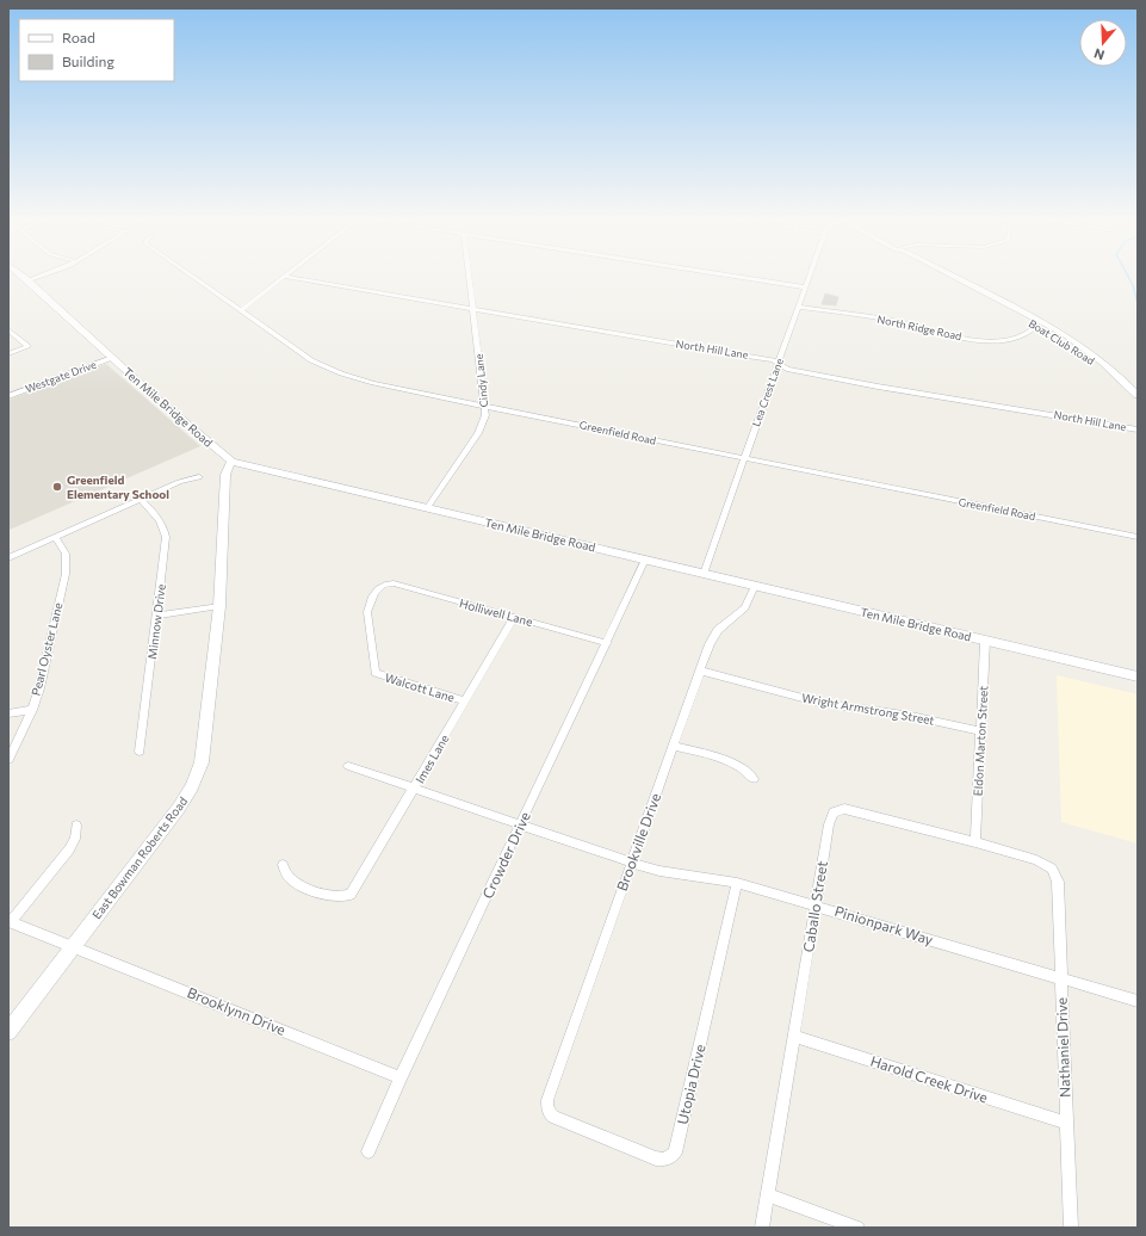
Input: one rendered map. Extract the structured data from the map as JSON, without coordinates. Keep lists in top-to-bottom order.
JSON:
{
  "streets": {
    "street": [
      "North Ridge Road",
      "Boat Club Road",
      "North Hill Lane",
      "Westgate Drive",
      "Cindy Lane",
      "Lea Crest Lane",
      "Ten Mile Bridge Road",
      "Greenfield Road",
      "Holliwell Lane",
      "Minnow Drive",
      "Pearl Oyster Lane",
      "Walcott Lane",
      "Wright Armstrong Street",
      "Eldon Marton Street",
      "Imes Lane",
      "Brookville Drive",
      "Crowder Drive",
      "East Bowman Roberts Road",
      "Caballo Street",
      "Pinionpark Way",
      "Brooklynn Drive",
      "Nathaniel Drive",
      "Harold Creek Drive",
      "Utopia Drive"
    ]
  },
  "crossings": [
    ["North Ridge Road", "Boat Club Road"],
    ["North Ridge Road", "Lea Crest Lane"],
    ["North Hill Lane", "Cindy Lane"],
    ["North Hill Lane", "Lea Crest Lane"],
    ["Westgate Drive", "Ten Mile Bridge Road"],
    ["Cindy Lane", "Ten Mile Bridge Road"],
    ["Cindy Lane", "Greenfield Road"],
    ["Lea Crest Lane", "Ten Mile Bridge Road"],
    ["Lea Crest Lane", "Greenfield Road"],
    ["Ten Mile Bridge Road", "Eldon Marton Street"],
    ["Ten Mile Bridge Road", "Brookville Drive"],
    ["Ten Mile Bridge Road", "Crowder Drive"],
    ["Ten Mile Bridge Road", "East Bowman Roberts Road"],
    ["Holliwell Lane", "Walcott Lane"],
    ["Holliwell Lane", "Imes Lane"],
    ["Holliwell Lane", "Crowder Drive"],
    ["Walcott Lane", "Imes Lane"],
    ["Wright Armstrong Street", "Eldon Marton Street"],
    ["Wright Armstrong Street", "Brookville Drive"],
    ["Eldon Marton Street", "Caballo Street"],
    ["Imes Lane", "Pinionpark Way"],
    ["Brookville Drive", "Pinionpark Way"],
    ["Brookville Drive", "Utopia Drive"],
    ["Crowder Drive", "Pinionpark Way"],
    ["Crowder Drive", "Brooklynn Drive"],
    ["East Bowman Roberts Road", "Brooklynn Drive"],
    ["Caballo Street", "Pinionpark Way"],
    ["Caballo Street", "Nathaniel Drive"],
    ["Caballo Street", "Harold Creek Drive"],
    ["Pinionpark Way", "Nathaniel Drive"],
    ["Pinionpark Way", "Utopia Drive"],
    ["Nathaniel Drive", "Harold Creek Drive"]
  ],
  "places": ["Greenfield Elementary School"],
  "legend": ["Road", "Building"],
  "north": "bottom"
}
